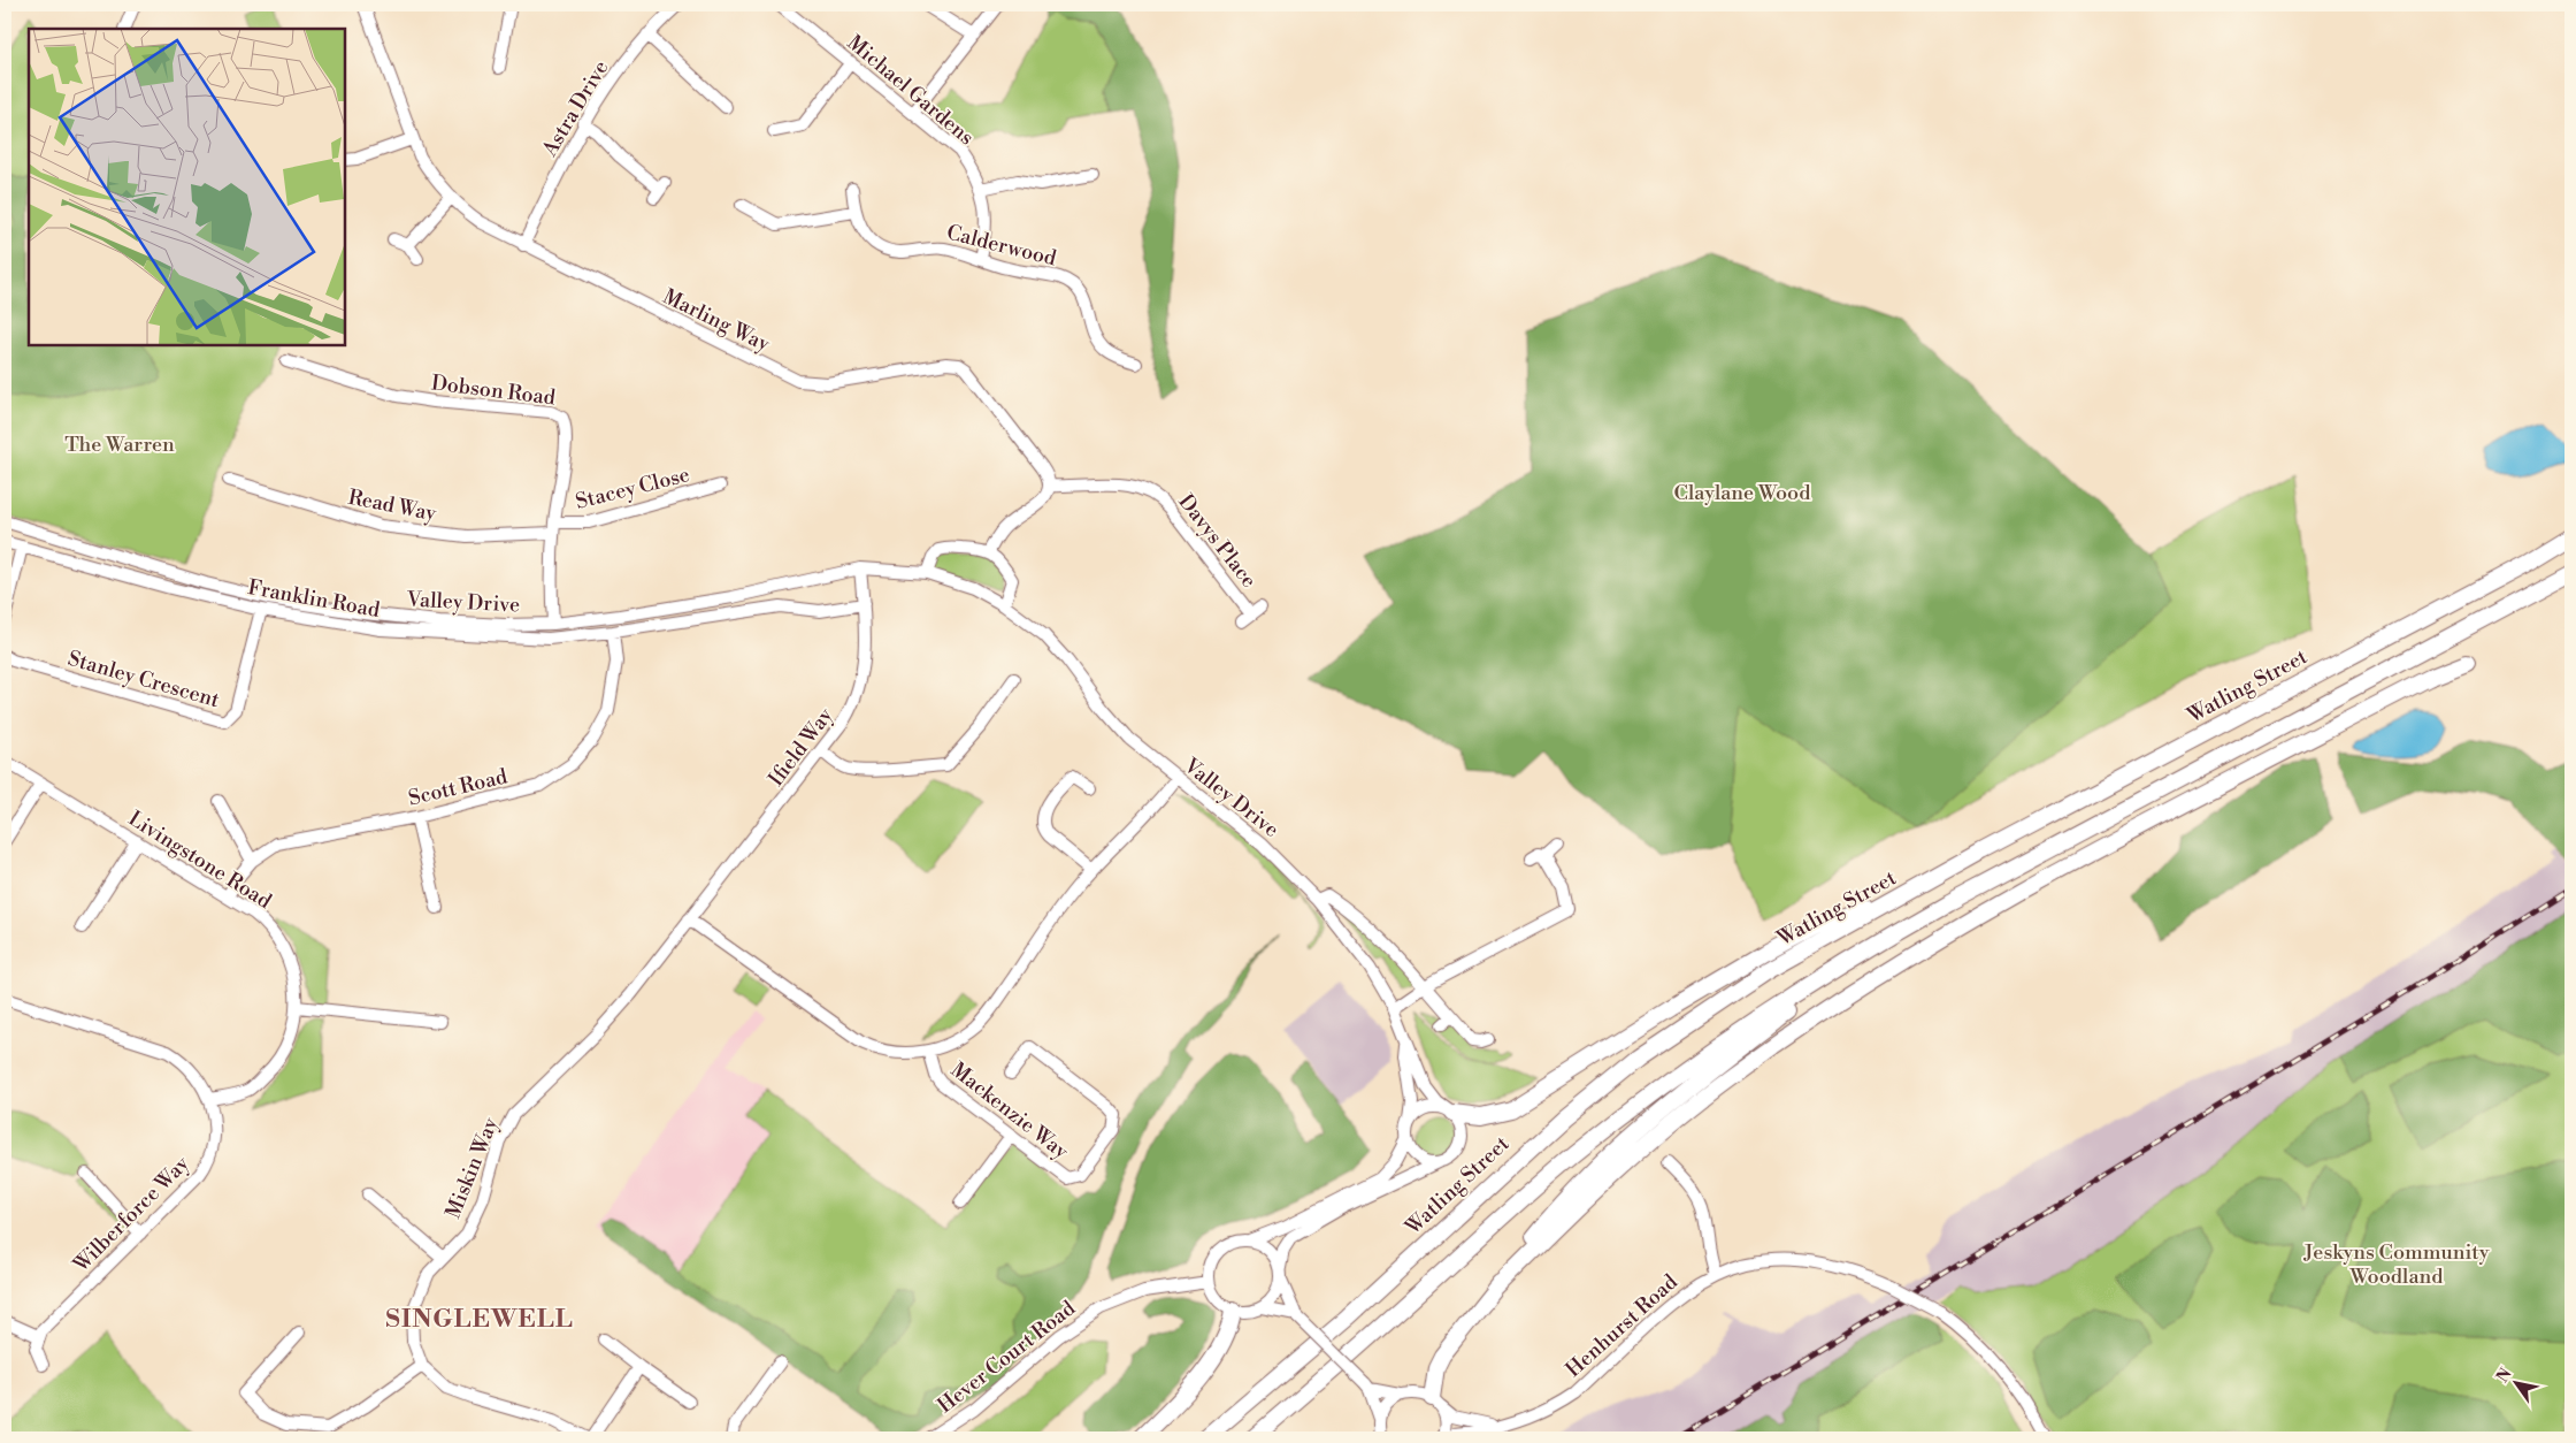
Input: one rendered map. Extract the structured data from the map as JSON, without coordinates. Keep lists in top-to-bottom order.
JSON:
{
  "streets": {
    "highway": ["Watling Street"],
    "street": [
      "Michael Gardens",
      "Astra Drive",
      "Calderwood",
      "Marling Way",
      "Dobson Road",
      "Stacey Close",
      "Read Way",
      "Davys Place",
      "Franklin Road",
      "Valley Drive",
      "Stanley Crescent",
      "Ifield Way",
      "Scott Road",
      "Livingstone Road",
      "Mackenzie Way",
      "Miskin Way",
      "Wilberforce Way",
      "Henhurst Road",
      "Hever Court Road"
    ]
  },
  "crossings": [
    ["Michael Gardens", "Calderwood"],
    ["Astra Drive", "Marling Way"],
    ["Marling Way", "Davys Place"],
    ["Dobson Road", "Stacey Close"],
    ["Dobson Road", "Read Way"],
    ["Dobson Road", "Valley Drive"],
    ["Stacey Close", "Read Way"],
    ["Franklin Road", "Stanley Crescent"],
    ["Franklin Road", "Ifield Way"],
    ["Franklin Road", "Scott Road"],
    ["Valley Drive", "Ifield Way"],
    ["Valley Drive", "Mackenzie Way"],
    ["Ifield Way", "Mackenzie Way"],
    ["Ifield Way", "Miskin Way"],
    ["Scott Road", "Livingstone Road"],
    ["Livingstone Road", "Wilberforce Way"],
    ["Mackenzie Way", "Miskin Way"]
  ],
  "districts": ["SINGLEWELL"],
  "parks": ["The Warren", "Claylane Wood", "Jeskyns Community Woodland"],
  "north": "top left"
}
